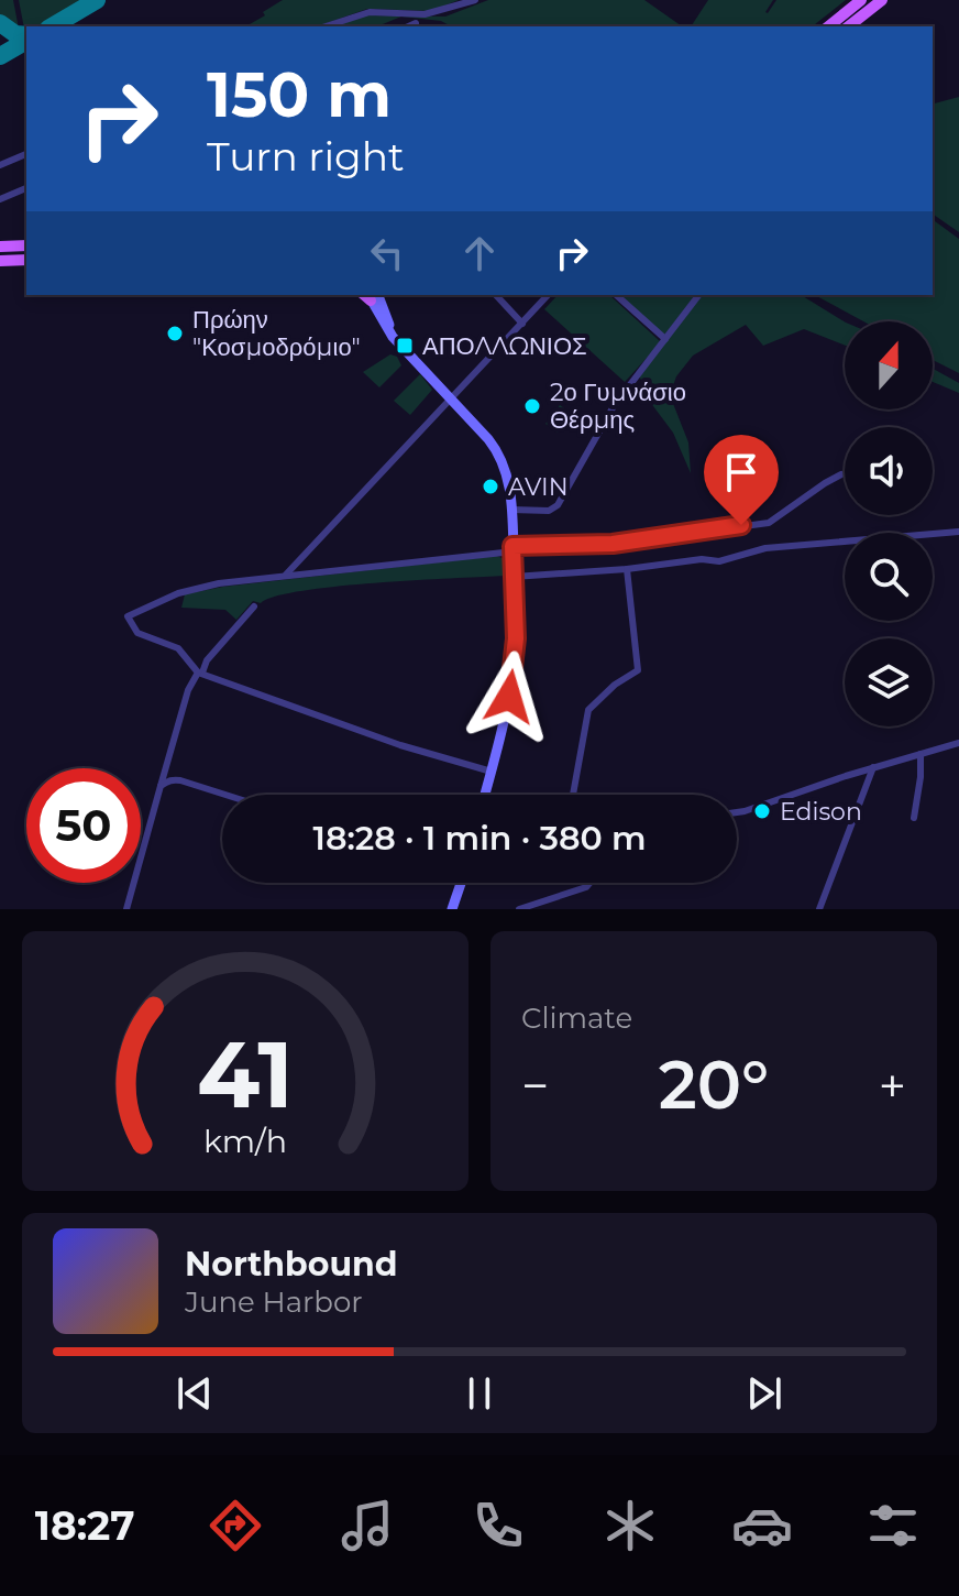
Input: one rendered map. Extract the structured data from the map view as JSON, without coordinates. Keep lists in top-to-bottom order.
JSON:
{
  "places": {
    "other": [
      "Πρώην \"Κοσμοδρόμιο\"",
      "2ο Γυμνάσιο Θέρμης",
      "AVIN",
      "Edison"
    ],
    "transit": ["ΑΠΟΛΛΩΝΙΟΣ"]
  },
  "north": "top",
  "page": {
    "turn": ["150 m", "Turn right"],
    "limit": "50",
    "trip": "18:28 · 1 min · 380 m",
    "tile": "Climate",
    "heat": ["−", "20°", "+"],
    "song": ["Northbound", "June Harbor"],
    "tabs": "18:27",
    "gauge": ["41", "km/h"]
  }
}
